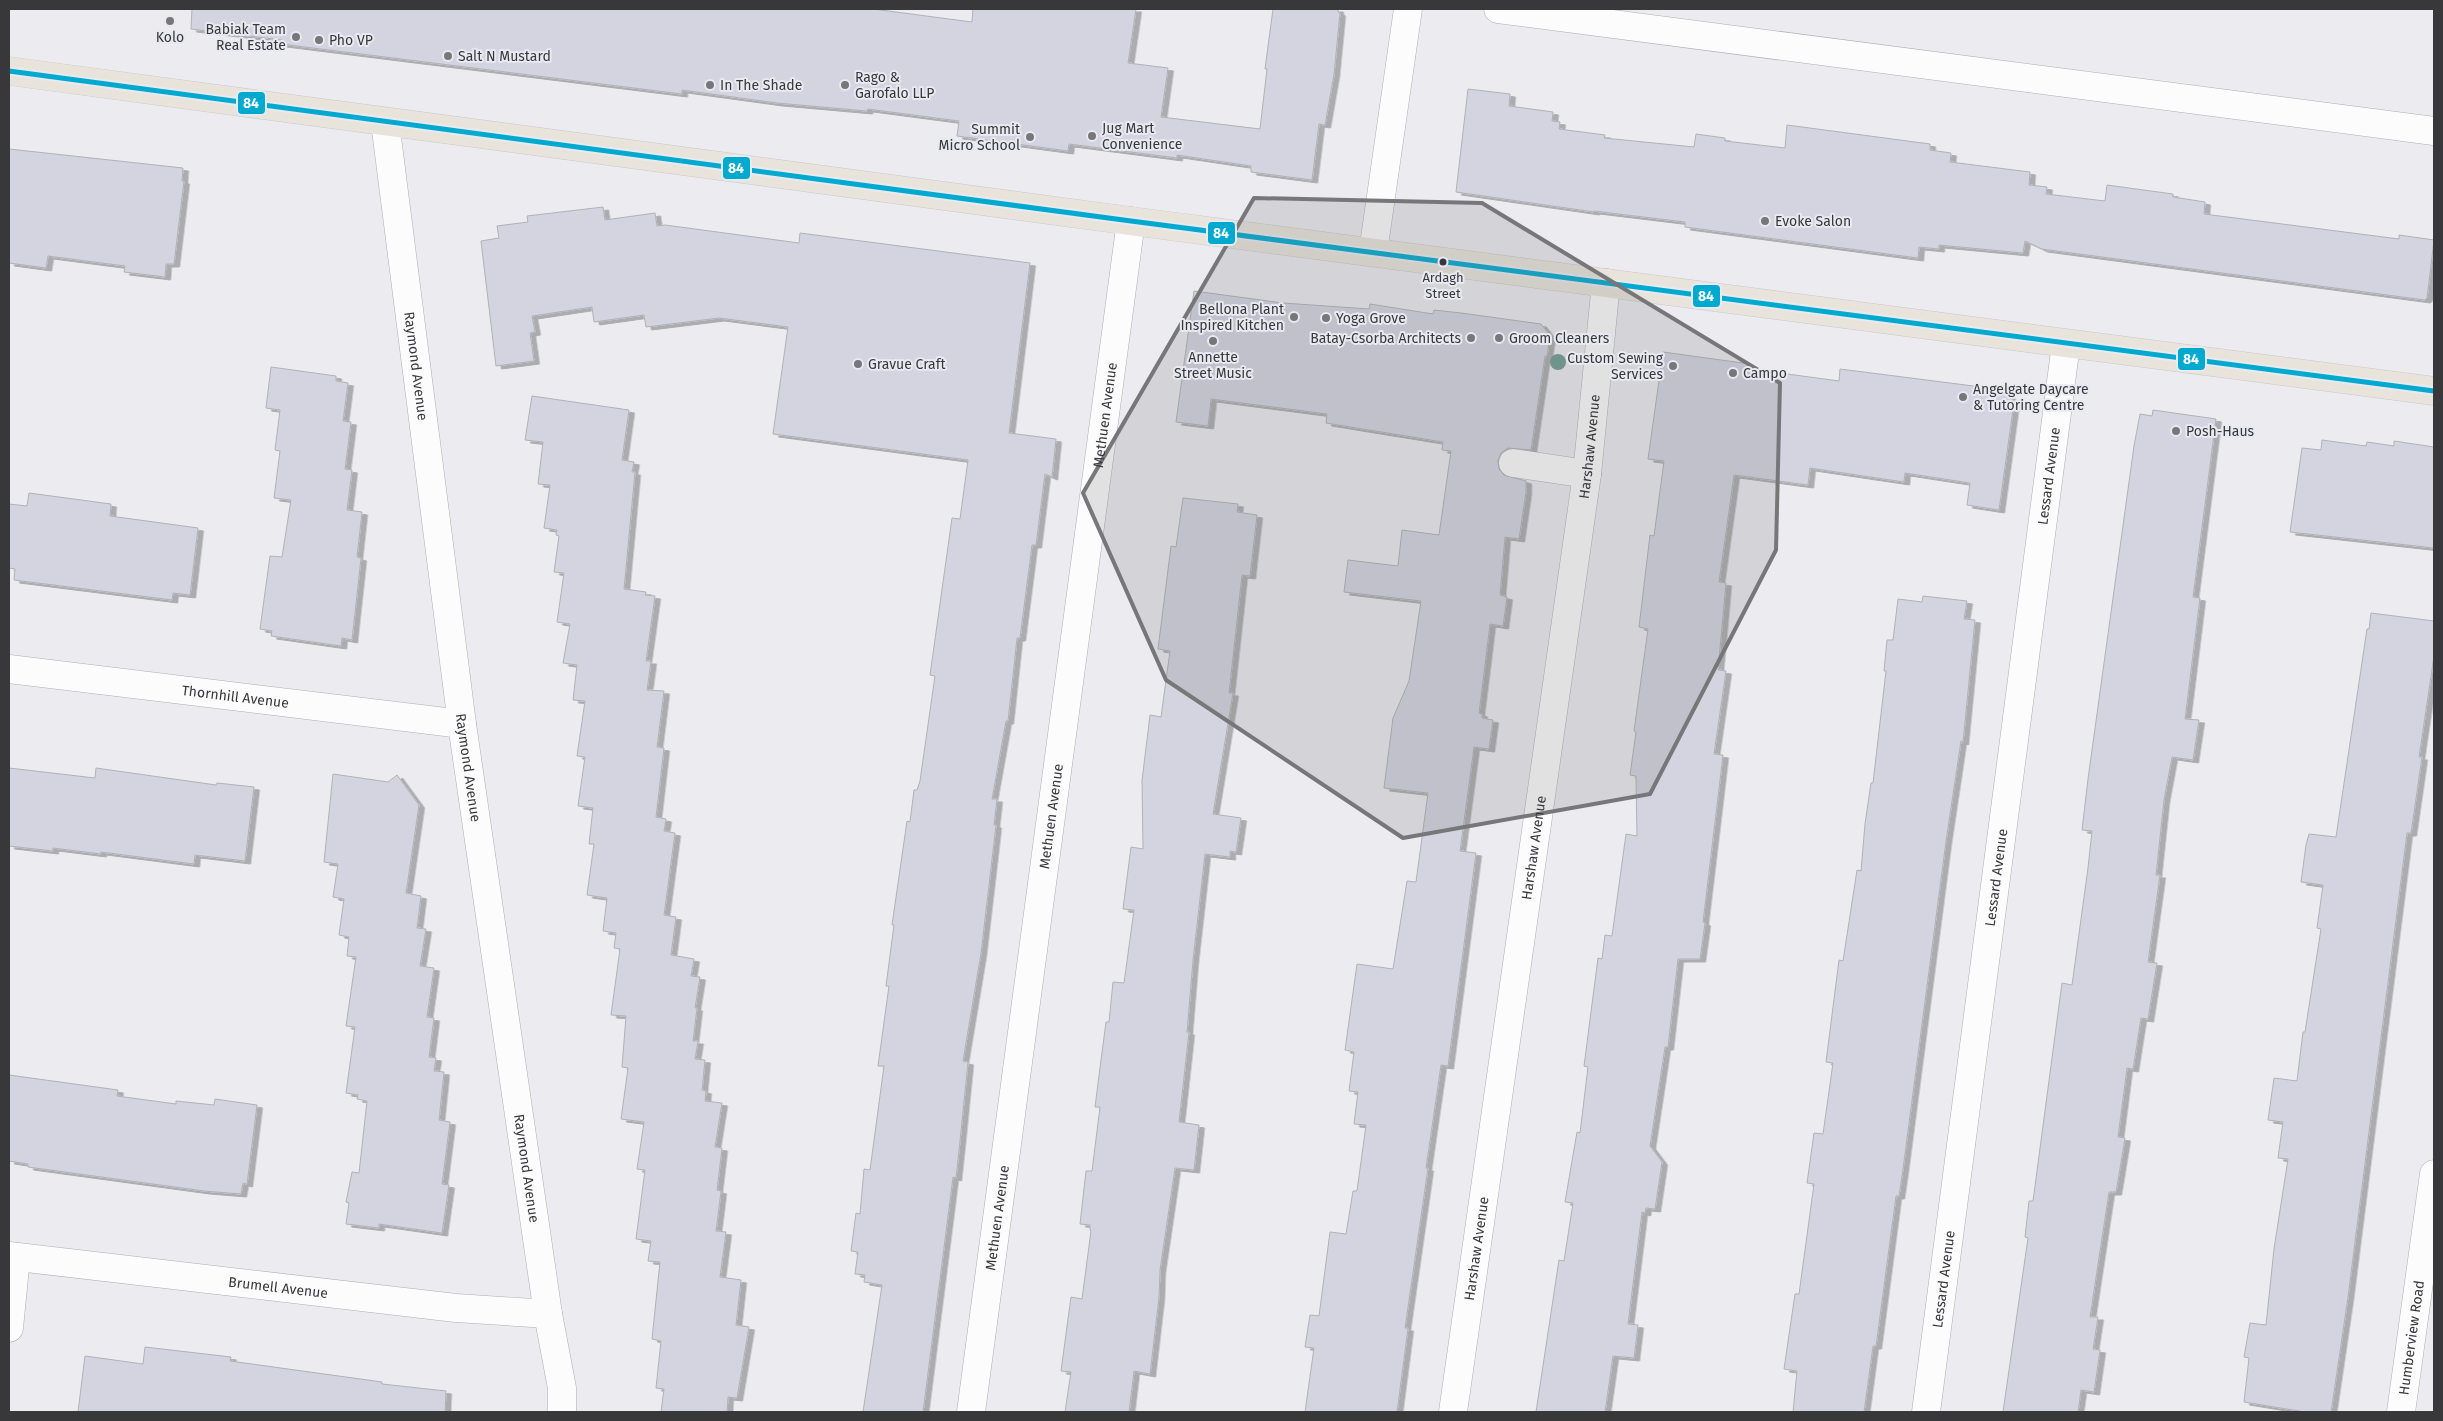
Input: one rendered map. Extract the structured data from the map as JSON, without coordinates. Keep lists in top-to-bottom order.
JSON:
{
  "streets": {
    "street": [
      "Raymond Avenue",
      "Methuen Avenue",
      "Harshaw Avenue",
      "Lessard Avenue",
      "Thornhill Avenue",
      "Brumell Avenue",
      "Humberview Road"
    ]
  },
  "crossings": [
    ["Raymond Avenue", "Thornhill Avenue"],
    ["Raymond Avenue", "Brumell Avenue"]
  ],
  "places": [
    "Kolo",
    "Babiak Team Real Estate",
    "Pho VP",
    "Salt N Mustard",
    "In The Shade",
    "Rago & Garofalo LLP",
    "Jug Mart Convenience",
    "Summit Micro School",
    "Evoke Salon",
    "Ardagh Street",
    "Bellona Plant Inspired Kitchen",
    "Yoga Grove",
    "Batay-Csorba Architects",
    "Groom Cleaners",
    "Annette Street Music",
    "Gravue Craft",
    "Custom Sewing Services",
    "Campo",
    "Angelgate Daycare & Tutoring Centre",
    "Posh-Haus"
  ],
  "lines": ["transit line 84"]
}
